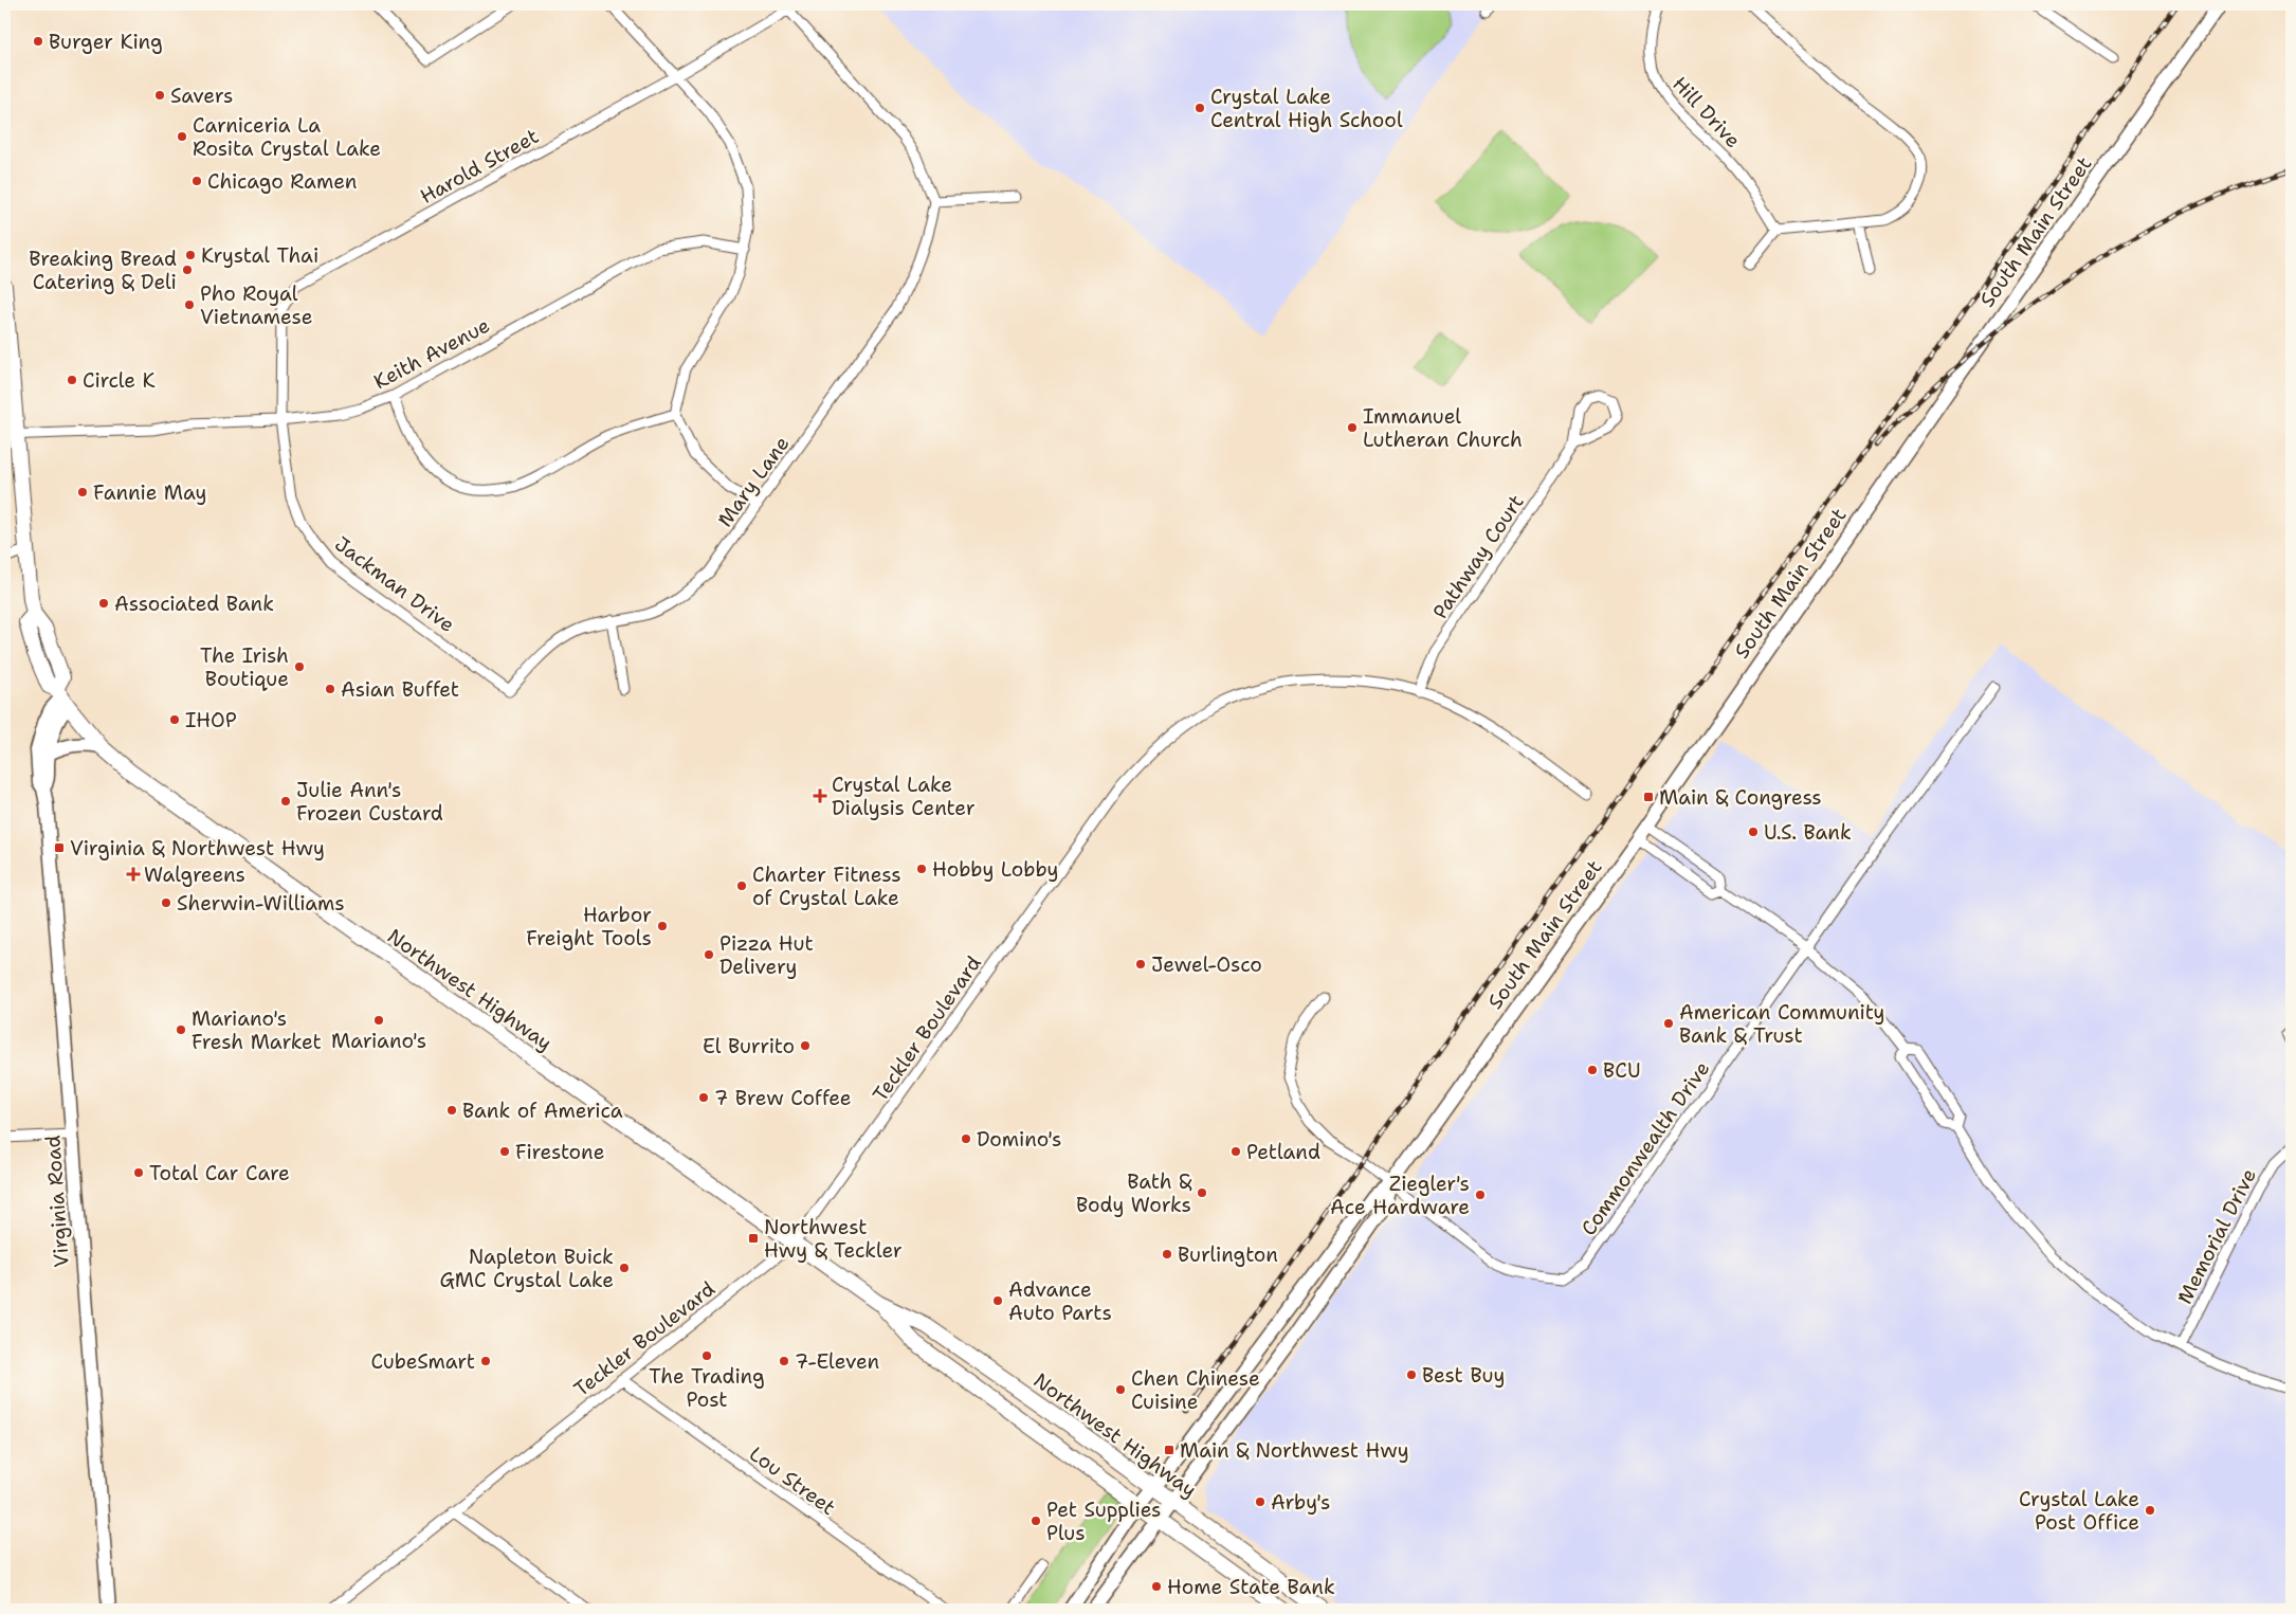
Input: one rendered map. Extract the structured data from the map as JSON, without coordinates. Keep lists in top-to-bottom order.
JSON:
{
  "streets": {
    "main road": ["Northwest Highway"],
    "street": [
      "Hill Drive",
      "Harold Street",
      "South Main Street",
      "Keith Avenue",
      "Mary Lane",
      "Pathway Court",
      "Jackman Drive",
      "Teckler Boulevard",
      "Commonwealth Drive",
      "Virginia Road",
      "Memorial Drive",
      "Lou Street"
    ]
  },
  "crossings": [
    ["Harold Street", "Keith Avenue"],
    ["Harold Street", "Jackman Drive"],
    ["South Main Street", "Northwest Highway"],
    ["South Main Street", "Commonwealth Drive"],
    ["Keith Avenue", "Jackman Drive"],
    ["Mary Lane", "Jackman Drive"],
    ["Pathway Court", "Teckler Boulevard"],
    ["Northwest Highway", "Teckler Boulevard"],
    ["Northwest Highway", "Virginia Road"],
    ["Teckler Boulevard", "Lou Street"]
  ],
  "places": {
    "other": [
      "Burger King",
      "Savers",
      "Crystal Lake Central High School",
      "Carniceria La Rosita Crystal Lake",
      "Chicago Ramen",
      "Krystal Thai",
      "Breaking Bread Catering & Deli",
      "Pho Royal Vietnamese",
      "Circle K",
      "Immanuel Lutheran Church",
      "Fannie May",
      "Associated Bank",
      "The Irish Boutique",
      "Asian Buffet",
      "IHOP",
      "Julie Ann's Frozen Custard",
      "U.S. Bank",
      "Hobby Lobby",
      "Charter Fitness of Crystal Lake",
      "Sherwin-Williams",
      "Harbor Freight Tools",
      "Pizza Hut Delivery",
      "Jewel-Osco",
      "Mariano's",
      "American Community Bank & Trust",
      "Mariano's Fresh Market",
      "El Burrito",
      "BCU",
      "7 Brew Coffee",
      "Bank of America",
      "Domino's",
      "Firestone",
      "Petland",
      "Total Car Care",
      "Bath & Body Works",
      "Ziegler's Ace Hardware",
      "Burlington",
      "Napleton Buick GMC Crystal Lake",
      "Advance Auto Parts",
      "The Trading Post",
      "CubeSmart",
      "7-Eleven",
      "Best Buy",
      "Chen Chinese Cuisine",
      "Arby's",
      "Crystal Lake Post Office",
      "Pet Supplies Plus",
      "Home State Bank"
    ],
    "health": ["Crystal Lake Dialysis Center", "Walgreens"],
    "transit": [
      "Main & Congress",
      "Virginia & Northwest Hwy",
      "Northwest Hwy & Teckler",
      "Main & Northwest Hwy"
    ]
  }
}
